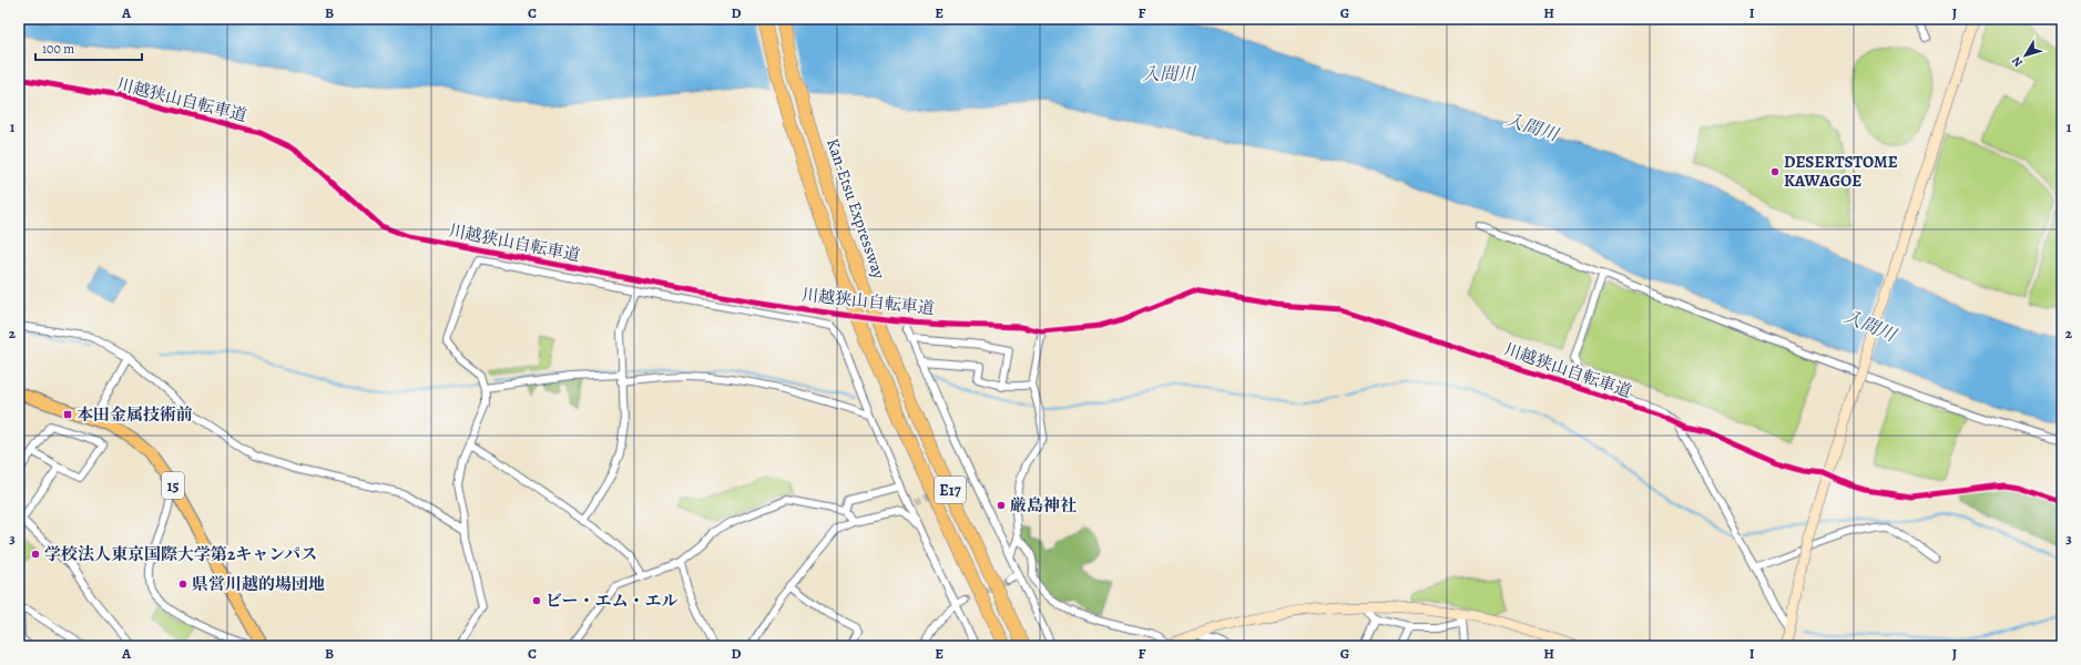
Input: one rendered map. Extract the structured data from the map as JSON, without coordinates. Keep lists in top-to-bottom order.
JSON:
{
  "streets": {
    "highway": ["Kan-Etsu Expressway", "E17"],
    "main road": ["15"],
    "cycle path": ["川越狭山自転車道"]
  },
  "water": ["入間川"],
  "places": {
    "other": [
      "DESERTSTOME KAWAGOE",
      "厳島神社",
      "学校法人東京国際大学第2キャンパス",
      "県営川越的場団地",
      "ビー・エム・エル"
    ],
    "transit": ["本田金属技術前"]
  },
  "scale_bar": "100 m",
  "north": "bottom left",
  "grid": {
    "columns": [
      "A",
      "B",
      "C",
      "D",
      "E",
      "F",
      "G",
      "H",
      "I",
      "J"
    ],
    "rows": ["1", "2", "3"]
  }
}
